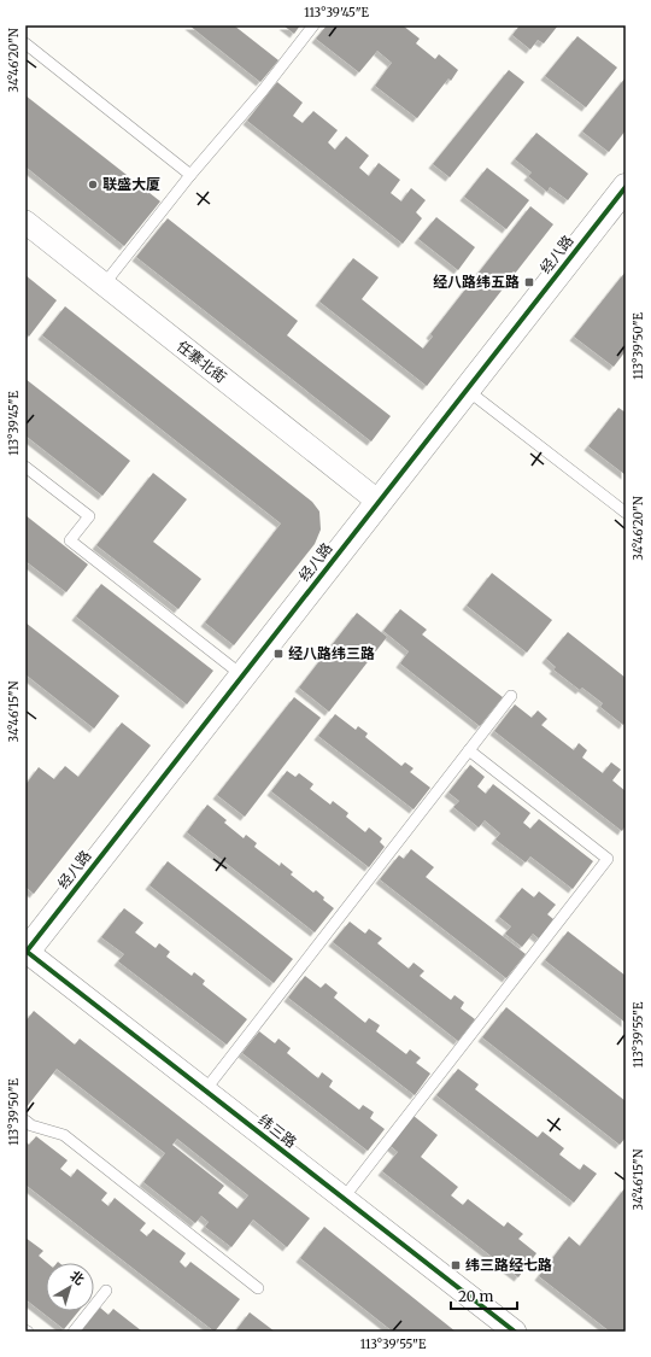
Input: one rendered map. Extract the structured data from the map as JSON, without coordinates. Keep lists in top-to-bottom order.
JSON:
{
  "streets": {
    "street": ["经八路", "任寨北街", "纬三路"]
  },
  "crossings": [
    ["经八路", "任寨北街"],
    ["经八路", "纬三路"]
  ],
  "places": {
    "other": ["联盛大厦"],
    "transit": ["经八路纬五路", "经八路纬三路", "纬三路经七路"]
  },
  "scale_bar": "20 m",
  "north": "top right",
  "coordinates": [
    "113°39'45\"E",
    "34°46'20\"N",
    "113°39'50\"E",
    "34°46'15\"N",
    "113°39'55\"E"
  ]
}
